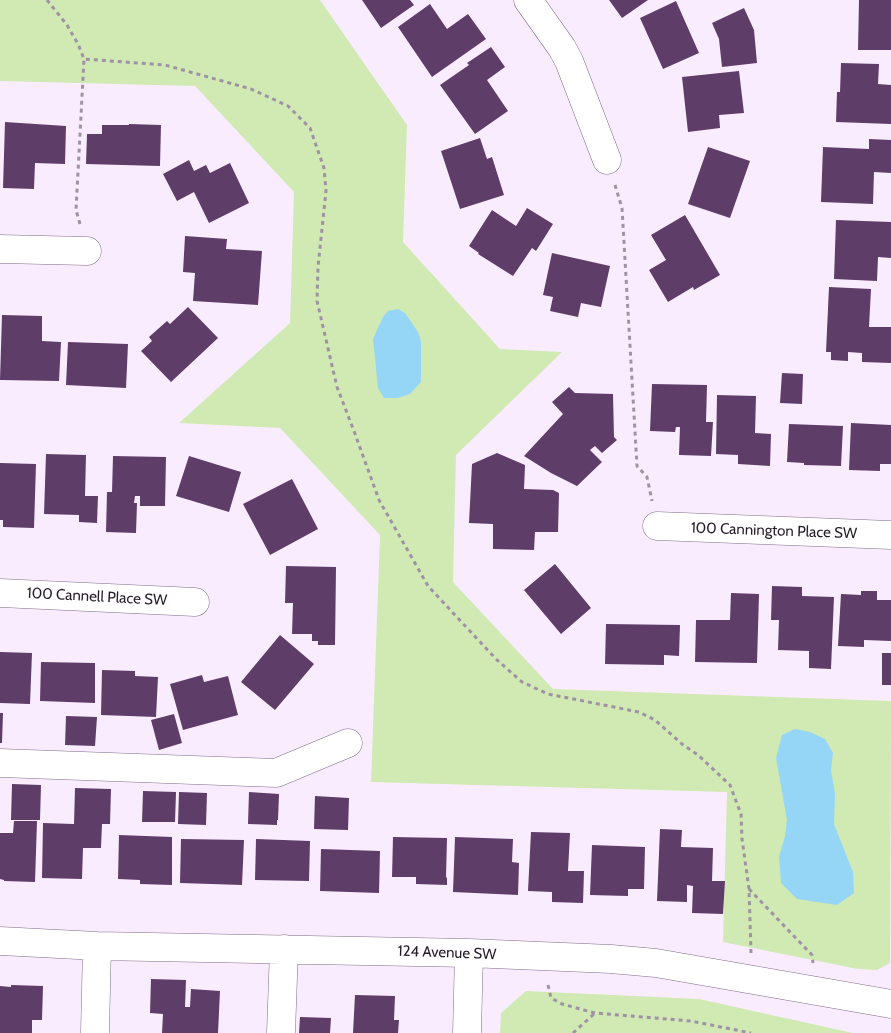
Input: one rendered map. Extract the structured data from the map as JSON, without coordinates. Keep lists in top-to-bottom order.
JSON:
{
  "streets": {
    "street": ["100 Cannington Place SW", "100 Cannell Place SW", "124 Avenue SW"]
  }
}
